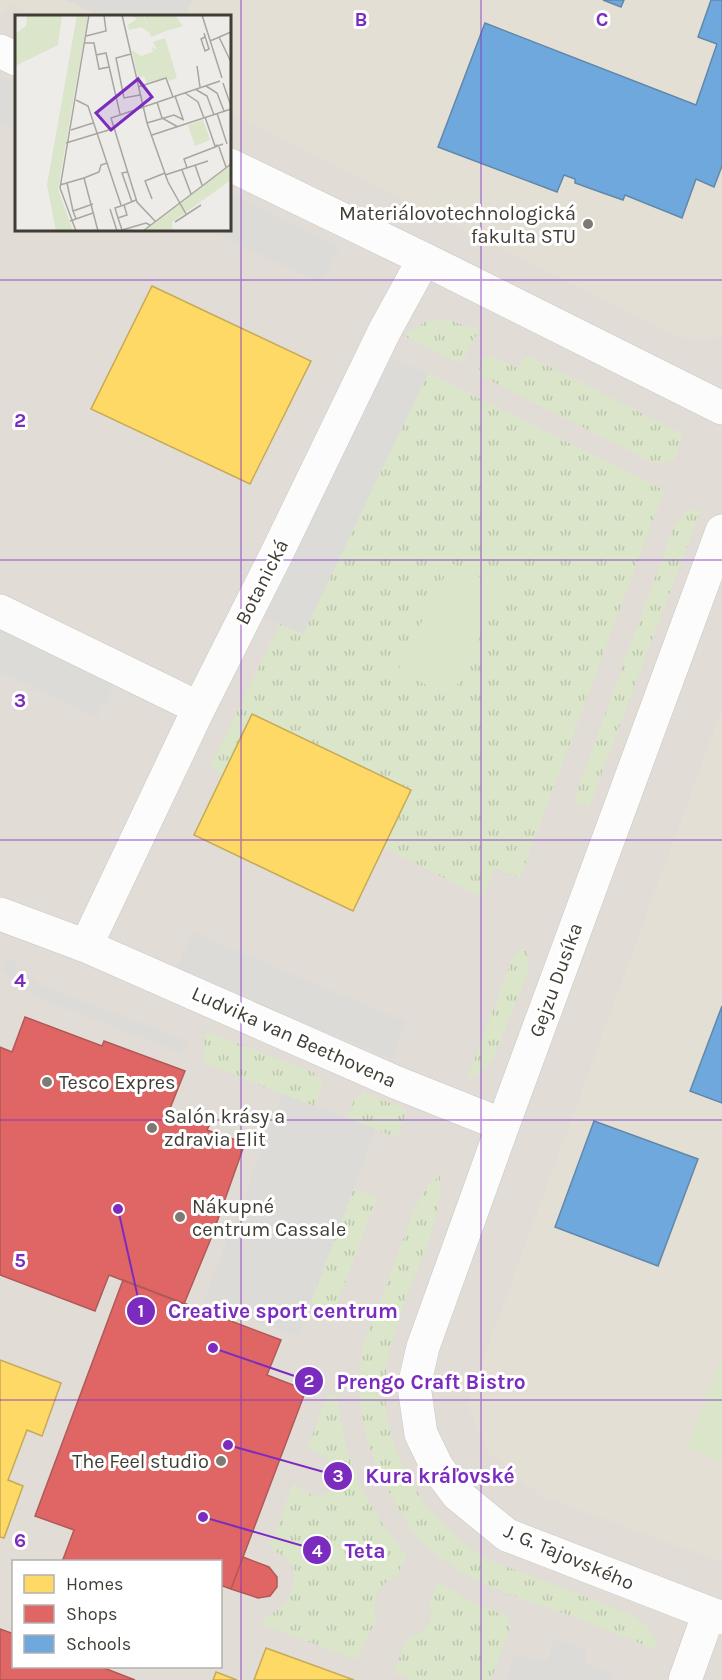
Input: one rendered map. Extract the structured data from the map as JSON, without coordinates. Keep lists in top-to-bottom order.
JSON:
{
  "streets": {
    "street": [
      "Botanická",
      "Gejzu Dusíka",
      "Ludvika van Beethovena",
      "J. G. Tajovského"
    ]
  },
  "crossings": [
    ["Gejzu Dusíka", "Ludvika van Beethovena"],
    ["Gejzu Dusíka", "J. G. Tajovského"]
  ],
  "places": [
    "Materiálovotechnologická fakulta STU",
    "Tesco Expres",
    "Salón krásy a zdravia Elit",
    "Creative sport centrum",
    "Nákupné centrum Cassale",
    "Prengo Craft Bistro",
    "Kura kráľovské",
    "The Feel studio",
    "Teta"
  ],
  "legend": ["Homes", "Shops", "Schools"],
  "grid": {
    "columns": ["B", "C"],
    "rows": [
      "2",
      "3",
      "4",
      "5",
      "6"
    ]
  }
}
